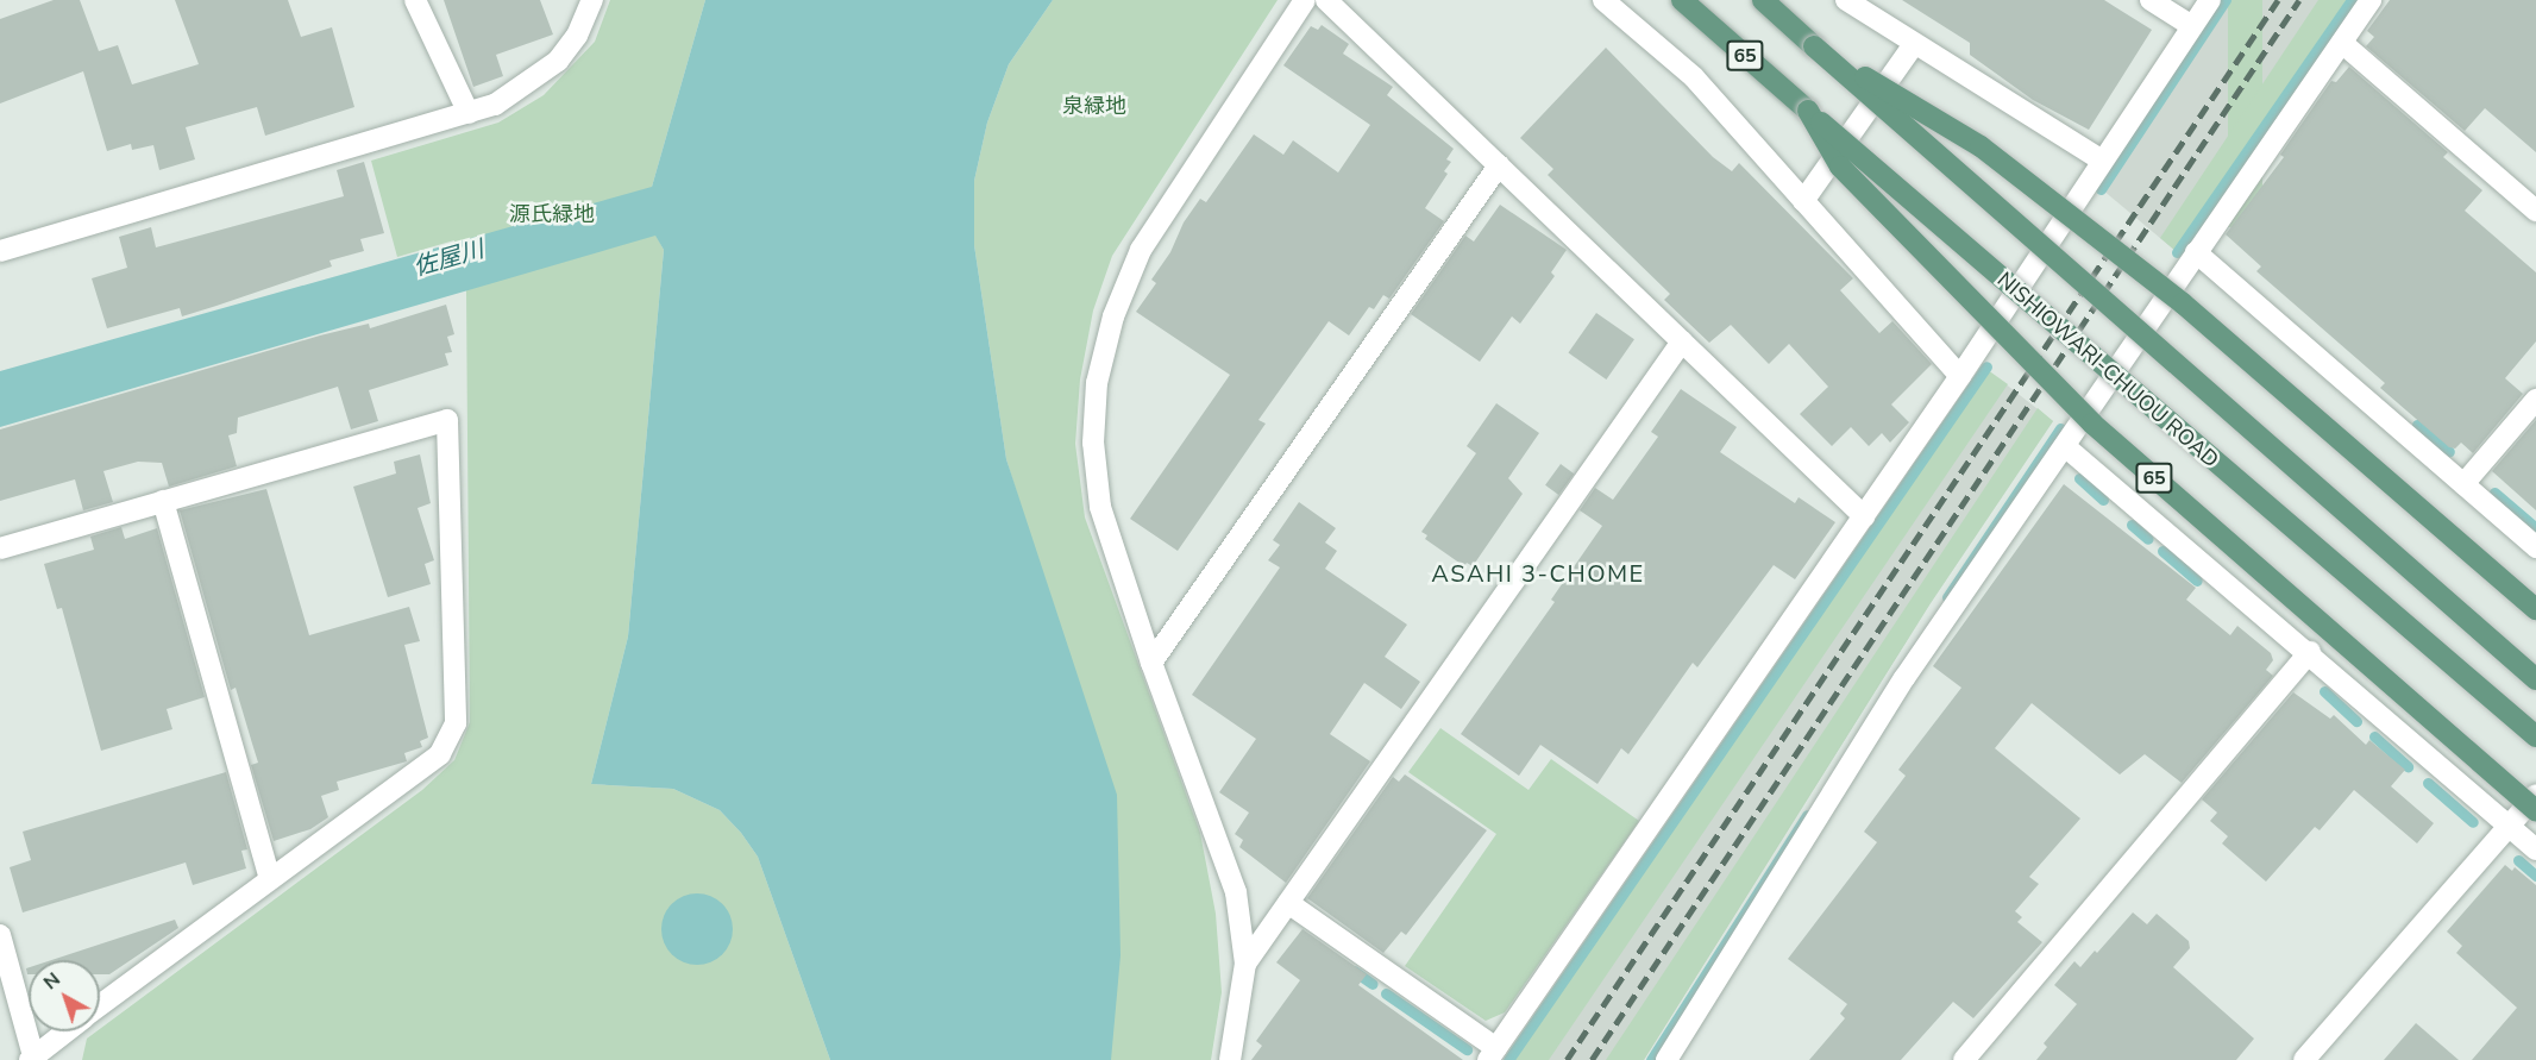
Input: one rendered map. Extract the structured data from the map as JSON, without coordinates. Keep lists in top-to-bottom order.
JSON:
{
  "streets": {
    "main road": ["65", "NISHIOWARI-CHUOU ROAD"]
  },
  "crossings": [
    ["65", "NISHIOWARI-CHUOU ROAD"]
  ],
  "districts": ["ASAHI 3-CHOME"],
  "water": ["佐屋川"],
  "parks": ["泉緑地", "源氏緑地"],
  "north": "top left"
}
